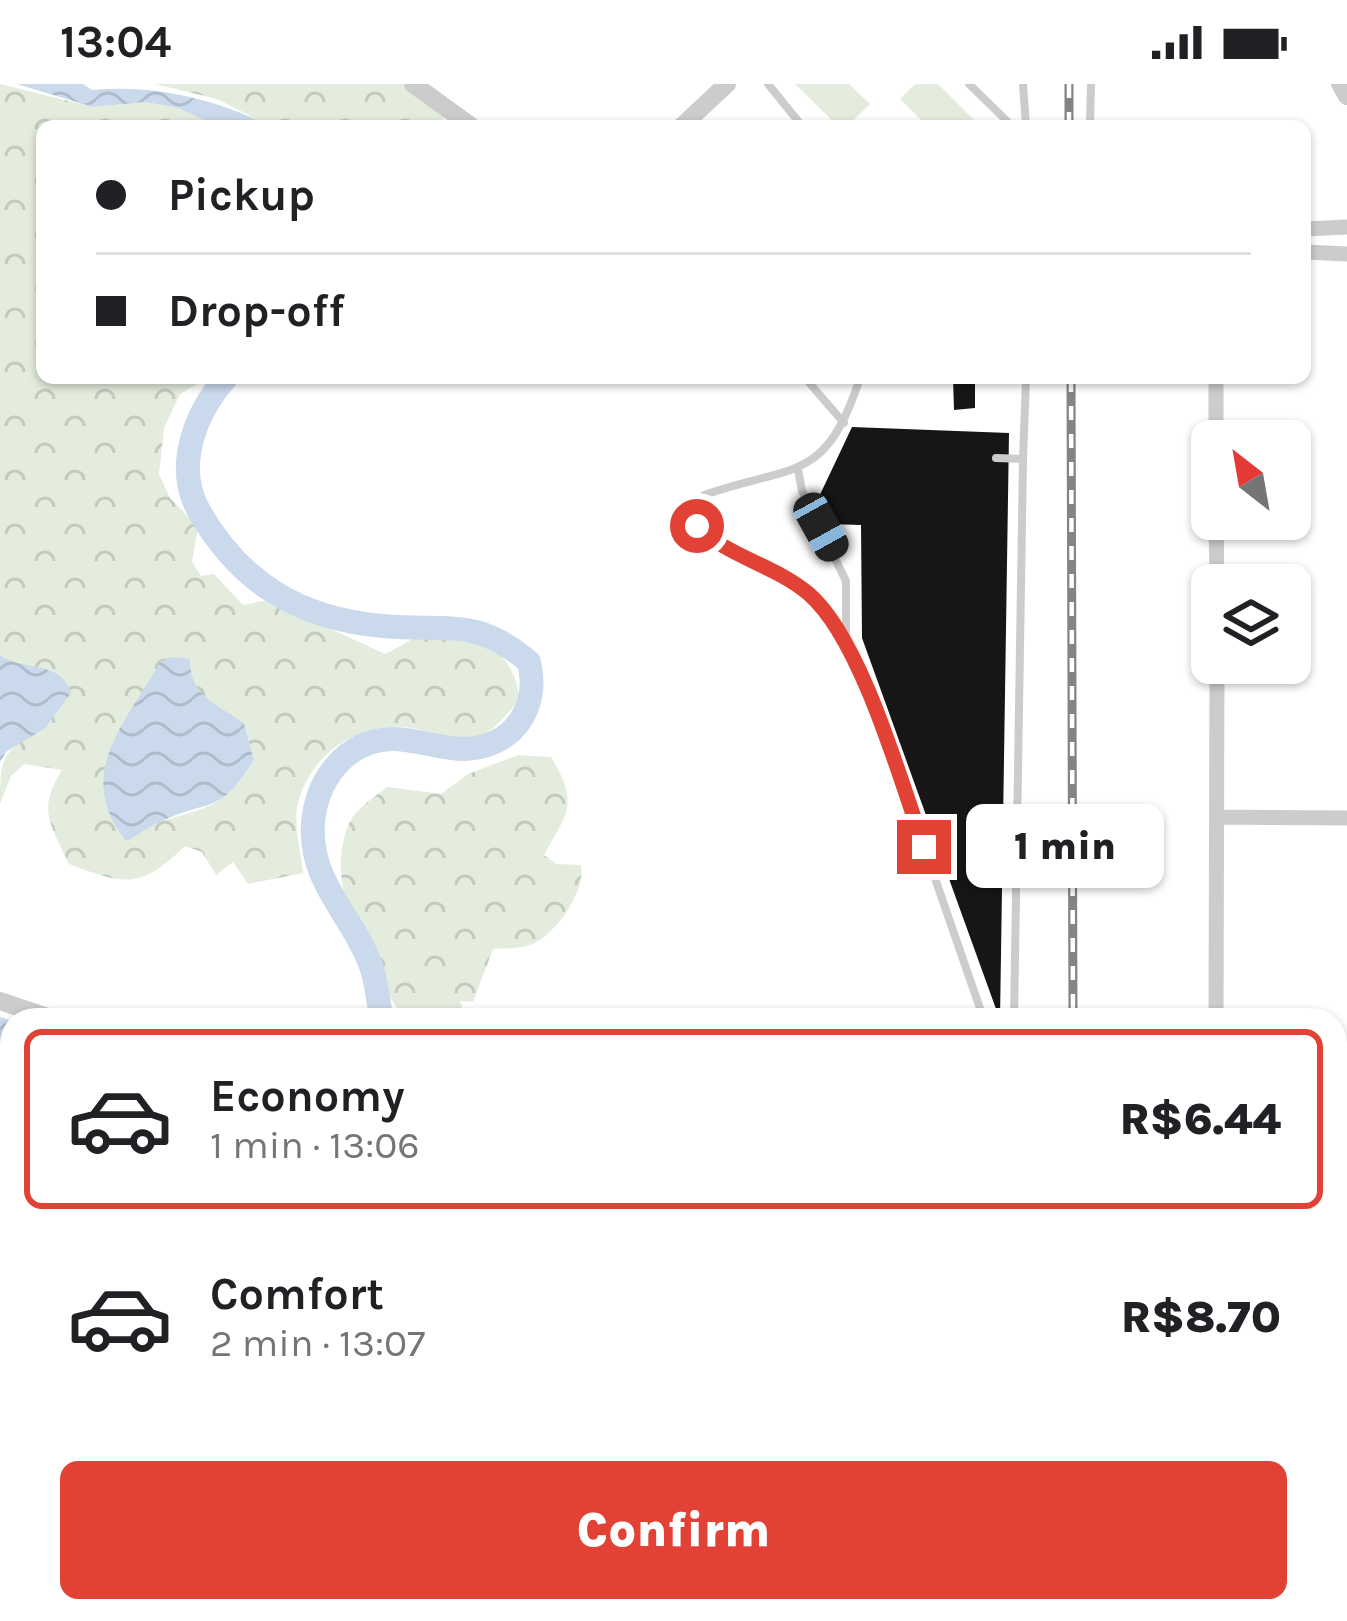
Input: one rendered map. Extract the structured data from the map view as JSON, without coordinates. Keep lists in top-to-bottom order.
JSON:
{
  "north": "top left",
  "page": {
    "status": "13:04",
    "banner": ["Pickup", "Drop-off"],
    "bubble": "1 min",
    "list": [
      {
        "name": "Economy",
        "note": "1 min · 13:06",
        "value": "R$6.44"
      },
      {
        "name": "Comfort",
        "note": "2 min · 13:07",
        "value": "R$8.70"
      }
    ],
    "buttons": "Confirm"
  }
}
